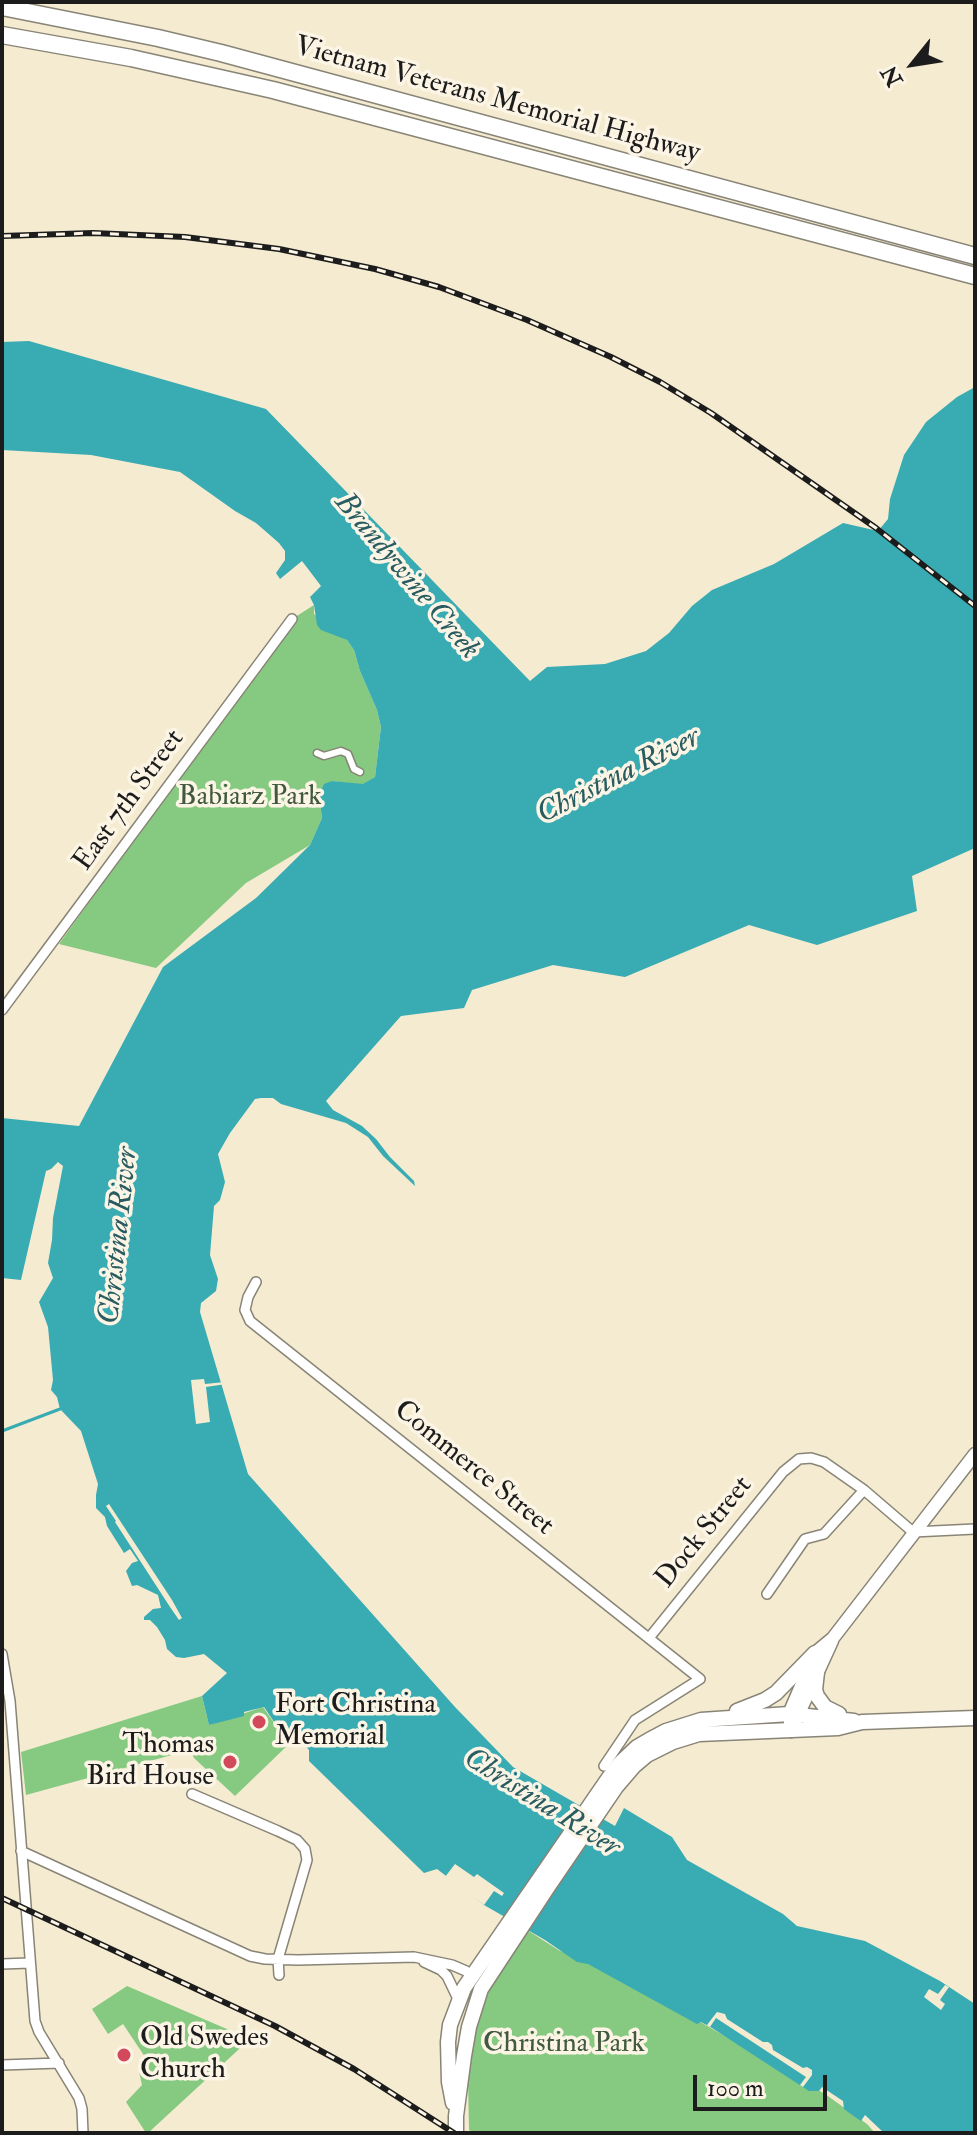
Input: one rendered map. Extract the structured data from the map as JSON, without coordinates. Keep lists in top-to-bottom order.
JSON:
{
  "streets": {
    "highway": ["Vietnam Veterans Memorial Highway"],
    "street": ["East 7th Street", "Commerce Street", "Dock Street"]
  },
  "crossings": [
    ["Commerce Street", "Dock Street"]
  ],
  "water": ["Brandywine Creek", "Christina River"],
  "parks": ["Babiarz Park", "Christina Park"],
  "places": ["Fort Christina Memorial", "Thomas Bird House", "Old Swedes Church"],
  "scale_bar": "100 m",
  "north": "bottom left"
}
